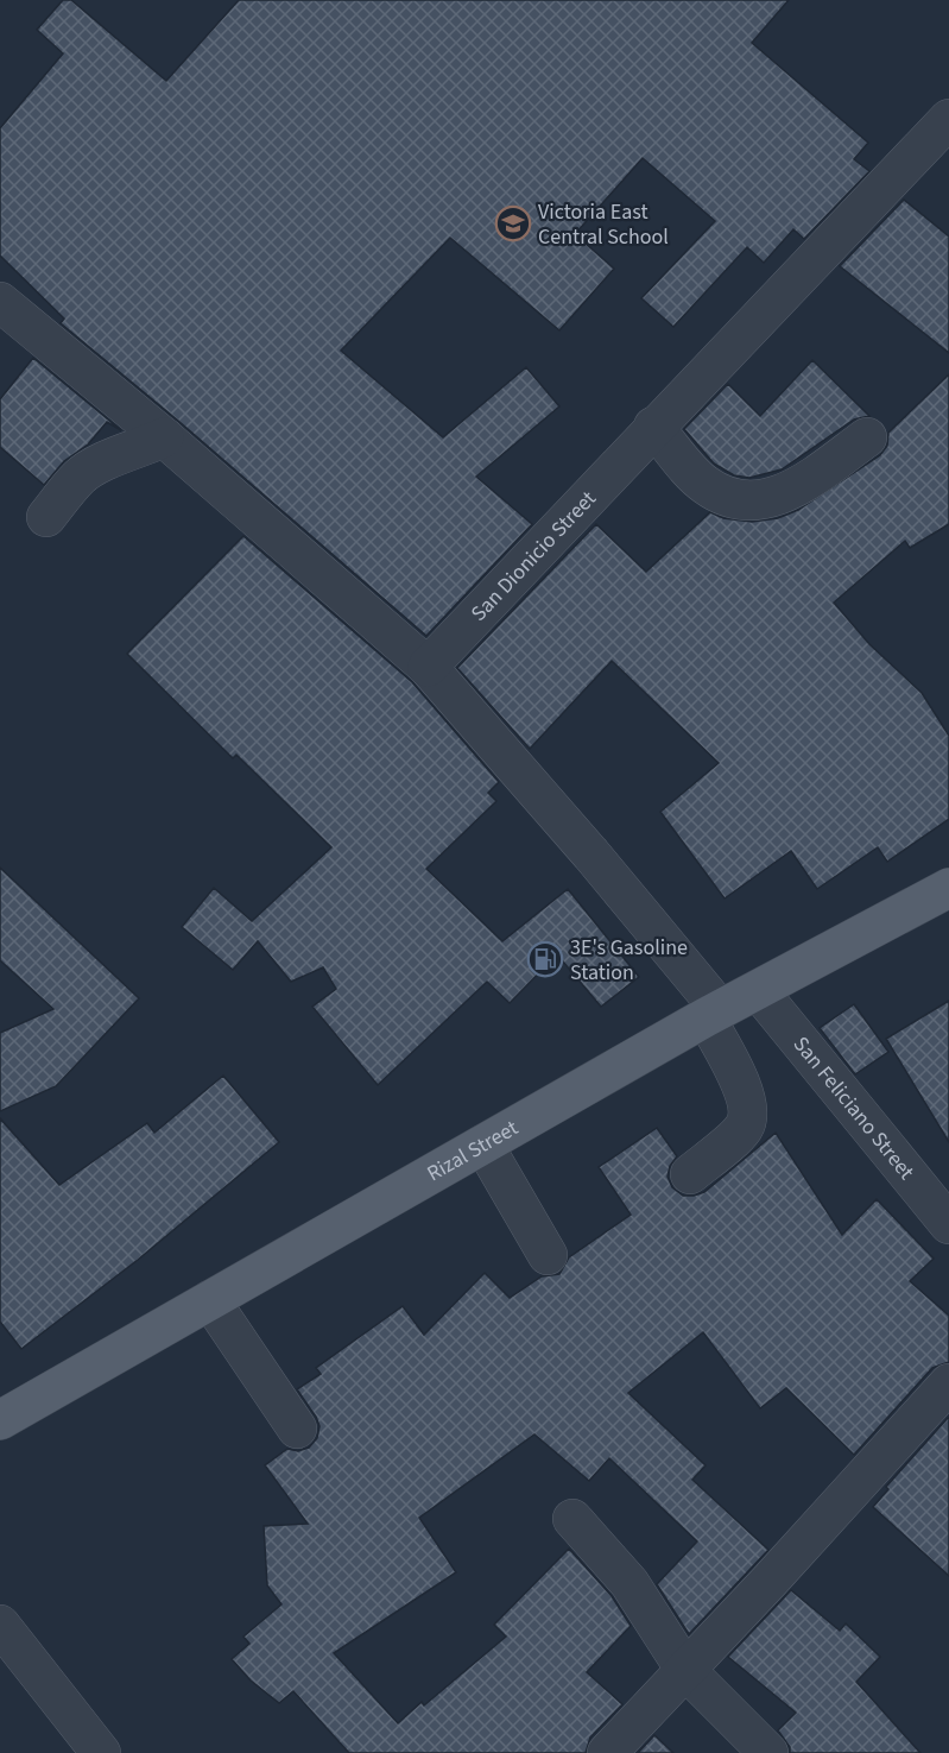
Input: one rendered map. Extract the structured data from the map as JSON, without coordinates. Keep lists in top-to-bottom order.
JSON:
{
  "streets": {
    "main road": ["Rizal Street"],
    "street": ["San Dionicio Street", "San Feliciano Street"]
  },
  "crossings": [
    ["San Feliciano Street", "Rizal Street"]
  ],
  "places": {
    "school or university": ["Victoria East Central School"],
    "fuel station": ["3E's Gasoline Station"]
  }
}
